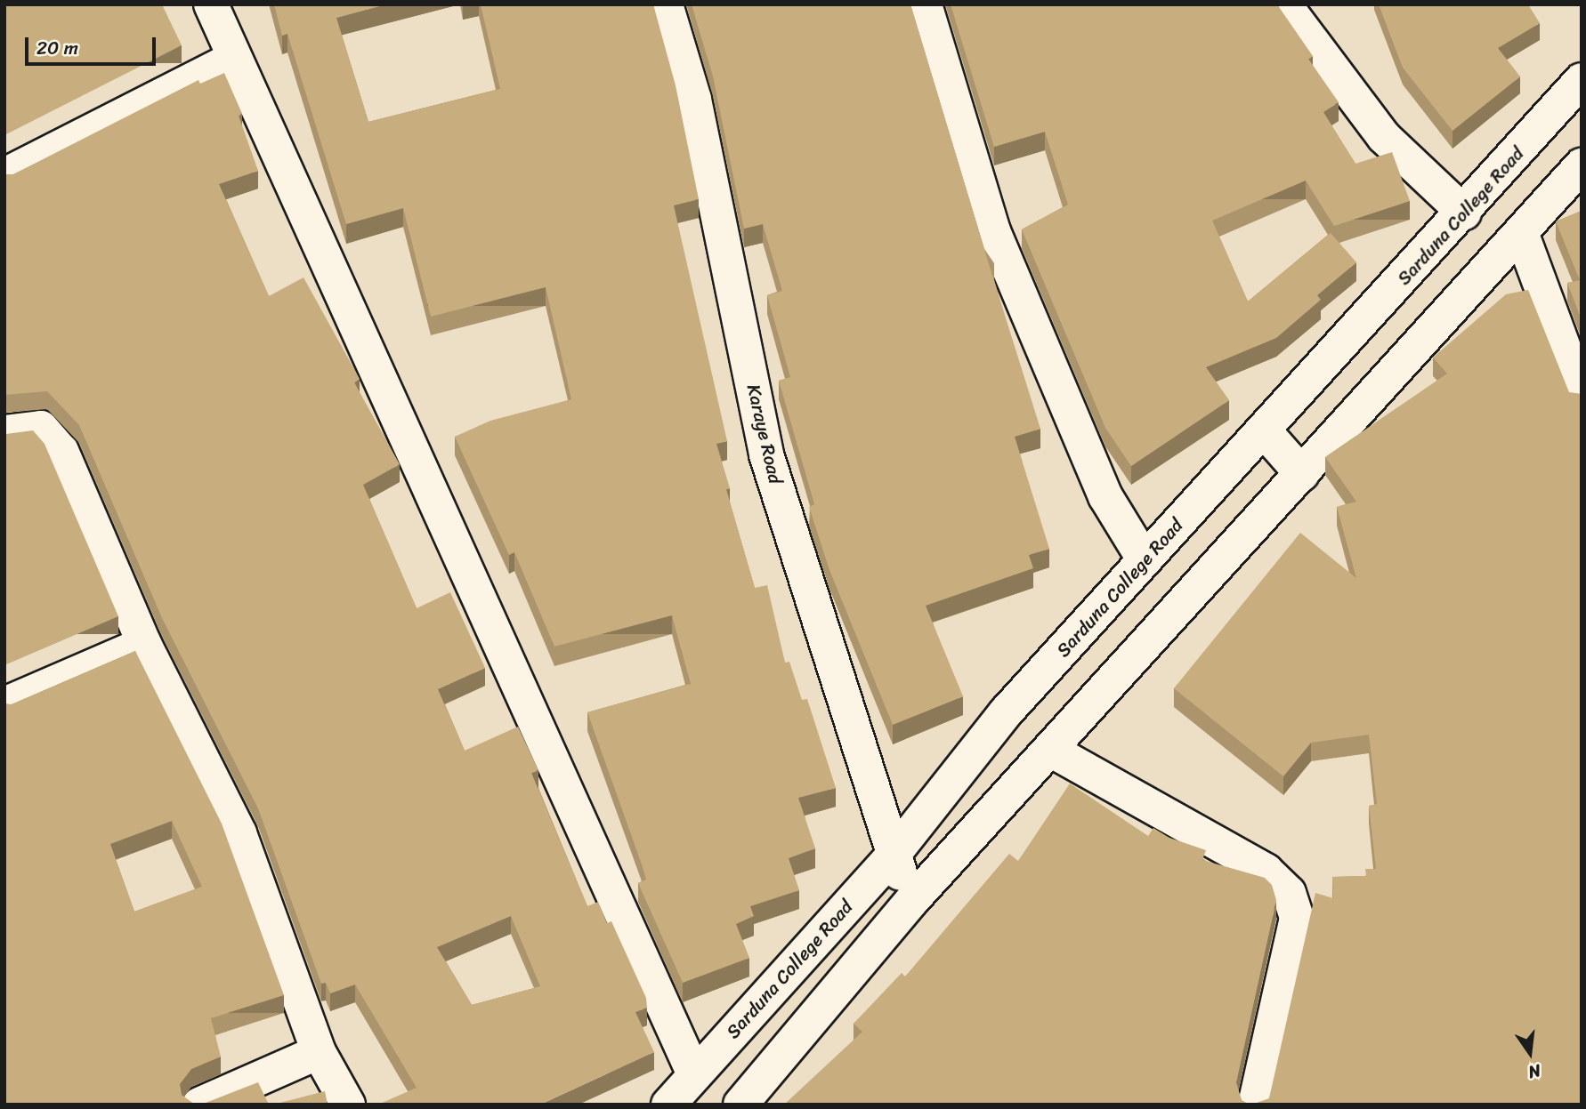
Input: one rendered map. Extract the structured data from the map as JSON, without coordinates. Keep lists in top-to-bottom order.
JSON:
{
  "streets": {
    "street": ["Sarduna College Road", "Karaye Road"]
  },
  "crossings": [
    ["Sarduna College Road", "Karaye Road"]
  ],
  "scale_bar": "20 m",
  "north": "bottom"
}
